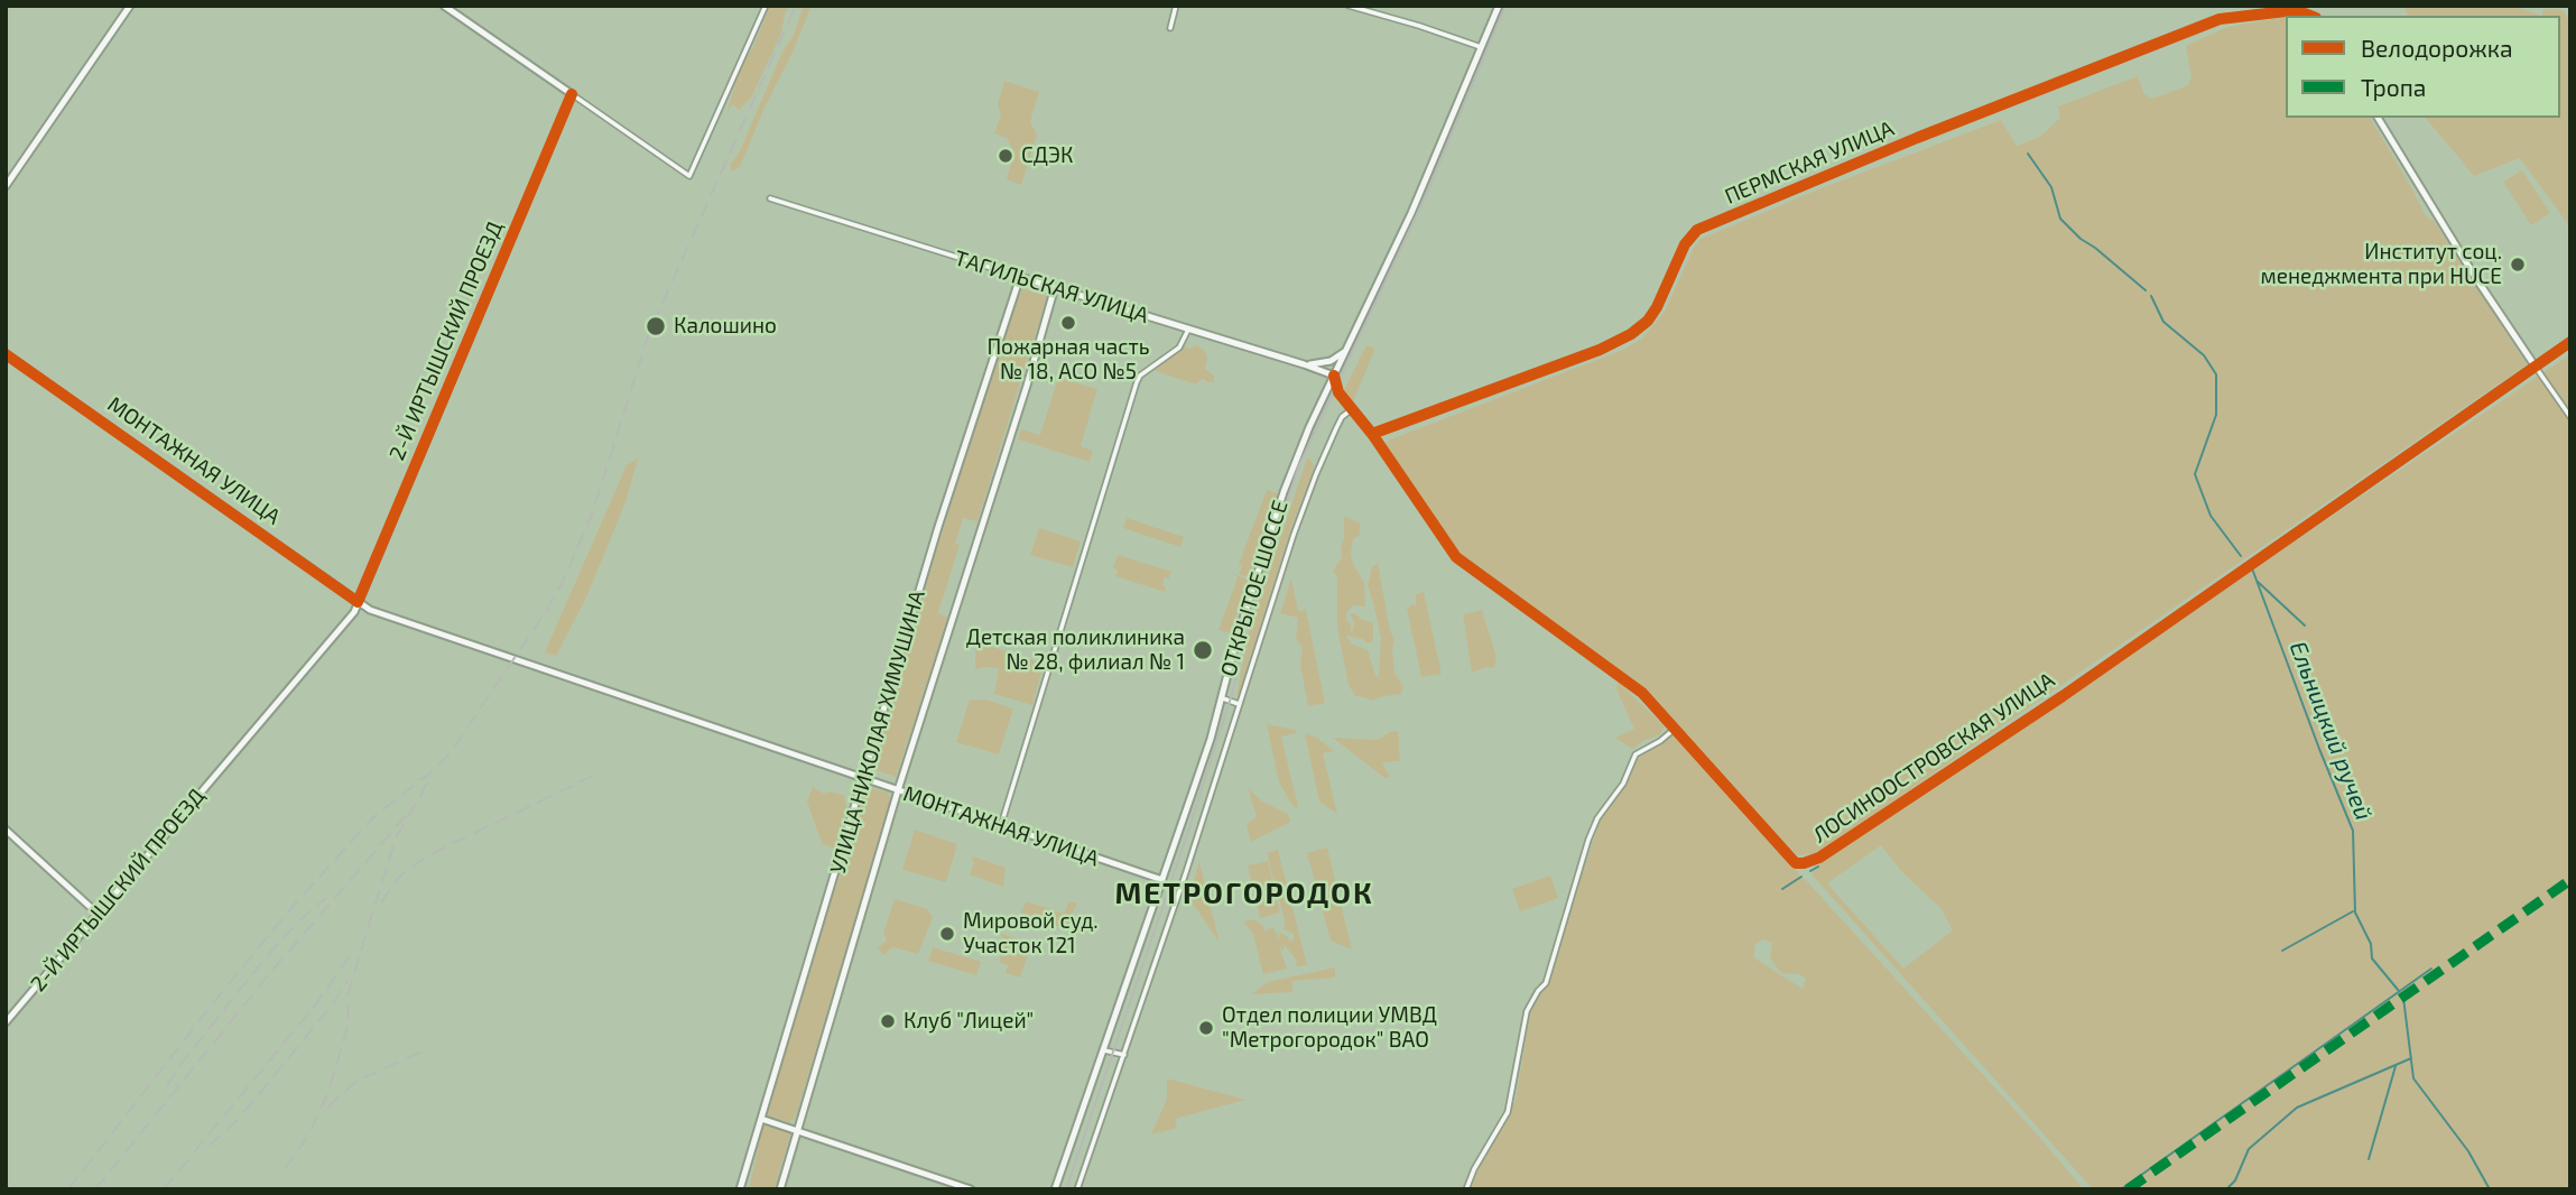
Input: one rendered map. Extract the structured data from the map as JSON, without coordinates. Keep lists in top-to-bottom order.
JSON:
{
  "streets": {
    "street": [
      "ПЕРМСКАЯ УЛИЦА",
      "ТАГИЛЬСКАЯ УЛИЦА",
      "2-Й ИРТЫШСКИЙ ПРОЕЗД",
      "МОНТАЖНАЯ УЛИЦА",
      "ОТКРЫТОЕ ШОССЕ",
      "УЛИЦА НИКОЛАЯ ХИМУШИНА",
      "ЛОСИНООСТРОВСКАЯ УЛИЦА"
    ]
  },
  "crossings": [
    ["ПЕРМСКАЯ УЛИЦА", "ЛОСИНООСТРОВСКАЯ УЛИЦА"],
    ["ТАГИЛЬСКАЯ УЛИЦА", "ОТКРЫТОЕ ШОССЕ"],
    ["ТАГИЛЬСКАЯ УЛИЦА", "УЛИЦА НИКОЛАЯ ХИМУШИНА"],
    ["ТАГИЛЬСКАЯ УЛИЦА", "ЛОСИНООСТРОВСКАЯ УЛИЦА"],
    ["2-Й ИРТЫШСКИЙ ПРОЕЗД", "МОНТАЖНАЯ УЛИЦА"],
    ["МОНТАЖНАЯ УЛИЦА", "ОТКРЫТОЕ ШОССЕ"],
    ["МОНТАЖНАЯ УЛИЦА", "УЛИЦА НИКОЛАЯ ХИМУШИНА"],
    ["ОТКРЫТОЕ ШОССЕ", "ЛОСИНООСТРОВСКАЯ УЛИЦА"]
  ],
  "districts": ["МЕТРОГОРОДОК"],
  "water": ["Ельницкий ручей"],
  "places": [
    "СДЭК",
    "Институт соц. менеджмента при HUCE",
    "Пожарная часть № 18, АСО №5",
    "Калошино",
    "Детская поликлиника № 28, филиал № 1",
    "Мировой суд. Участок 121",
    "Клуб \"Лицей\"",
    "Отдел полиции УМВД \"Метрогородок\" ВАО"
  ],
  "legend": ["Велодорожка", "Тропа"]
}
